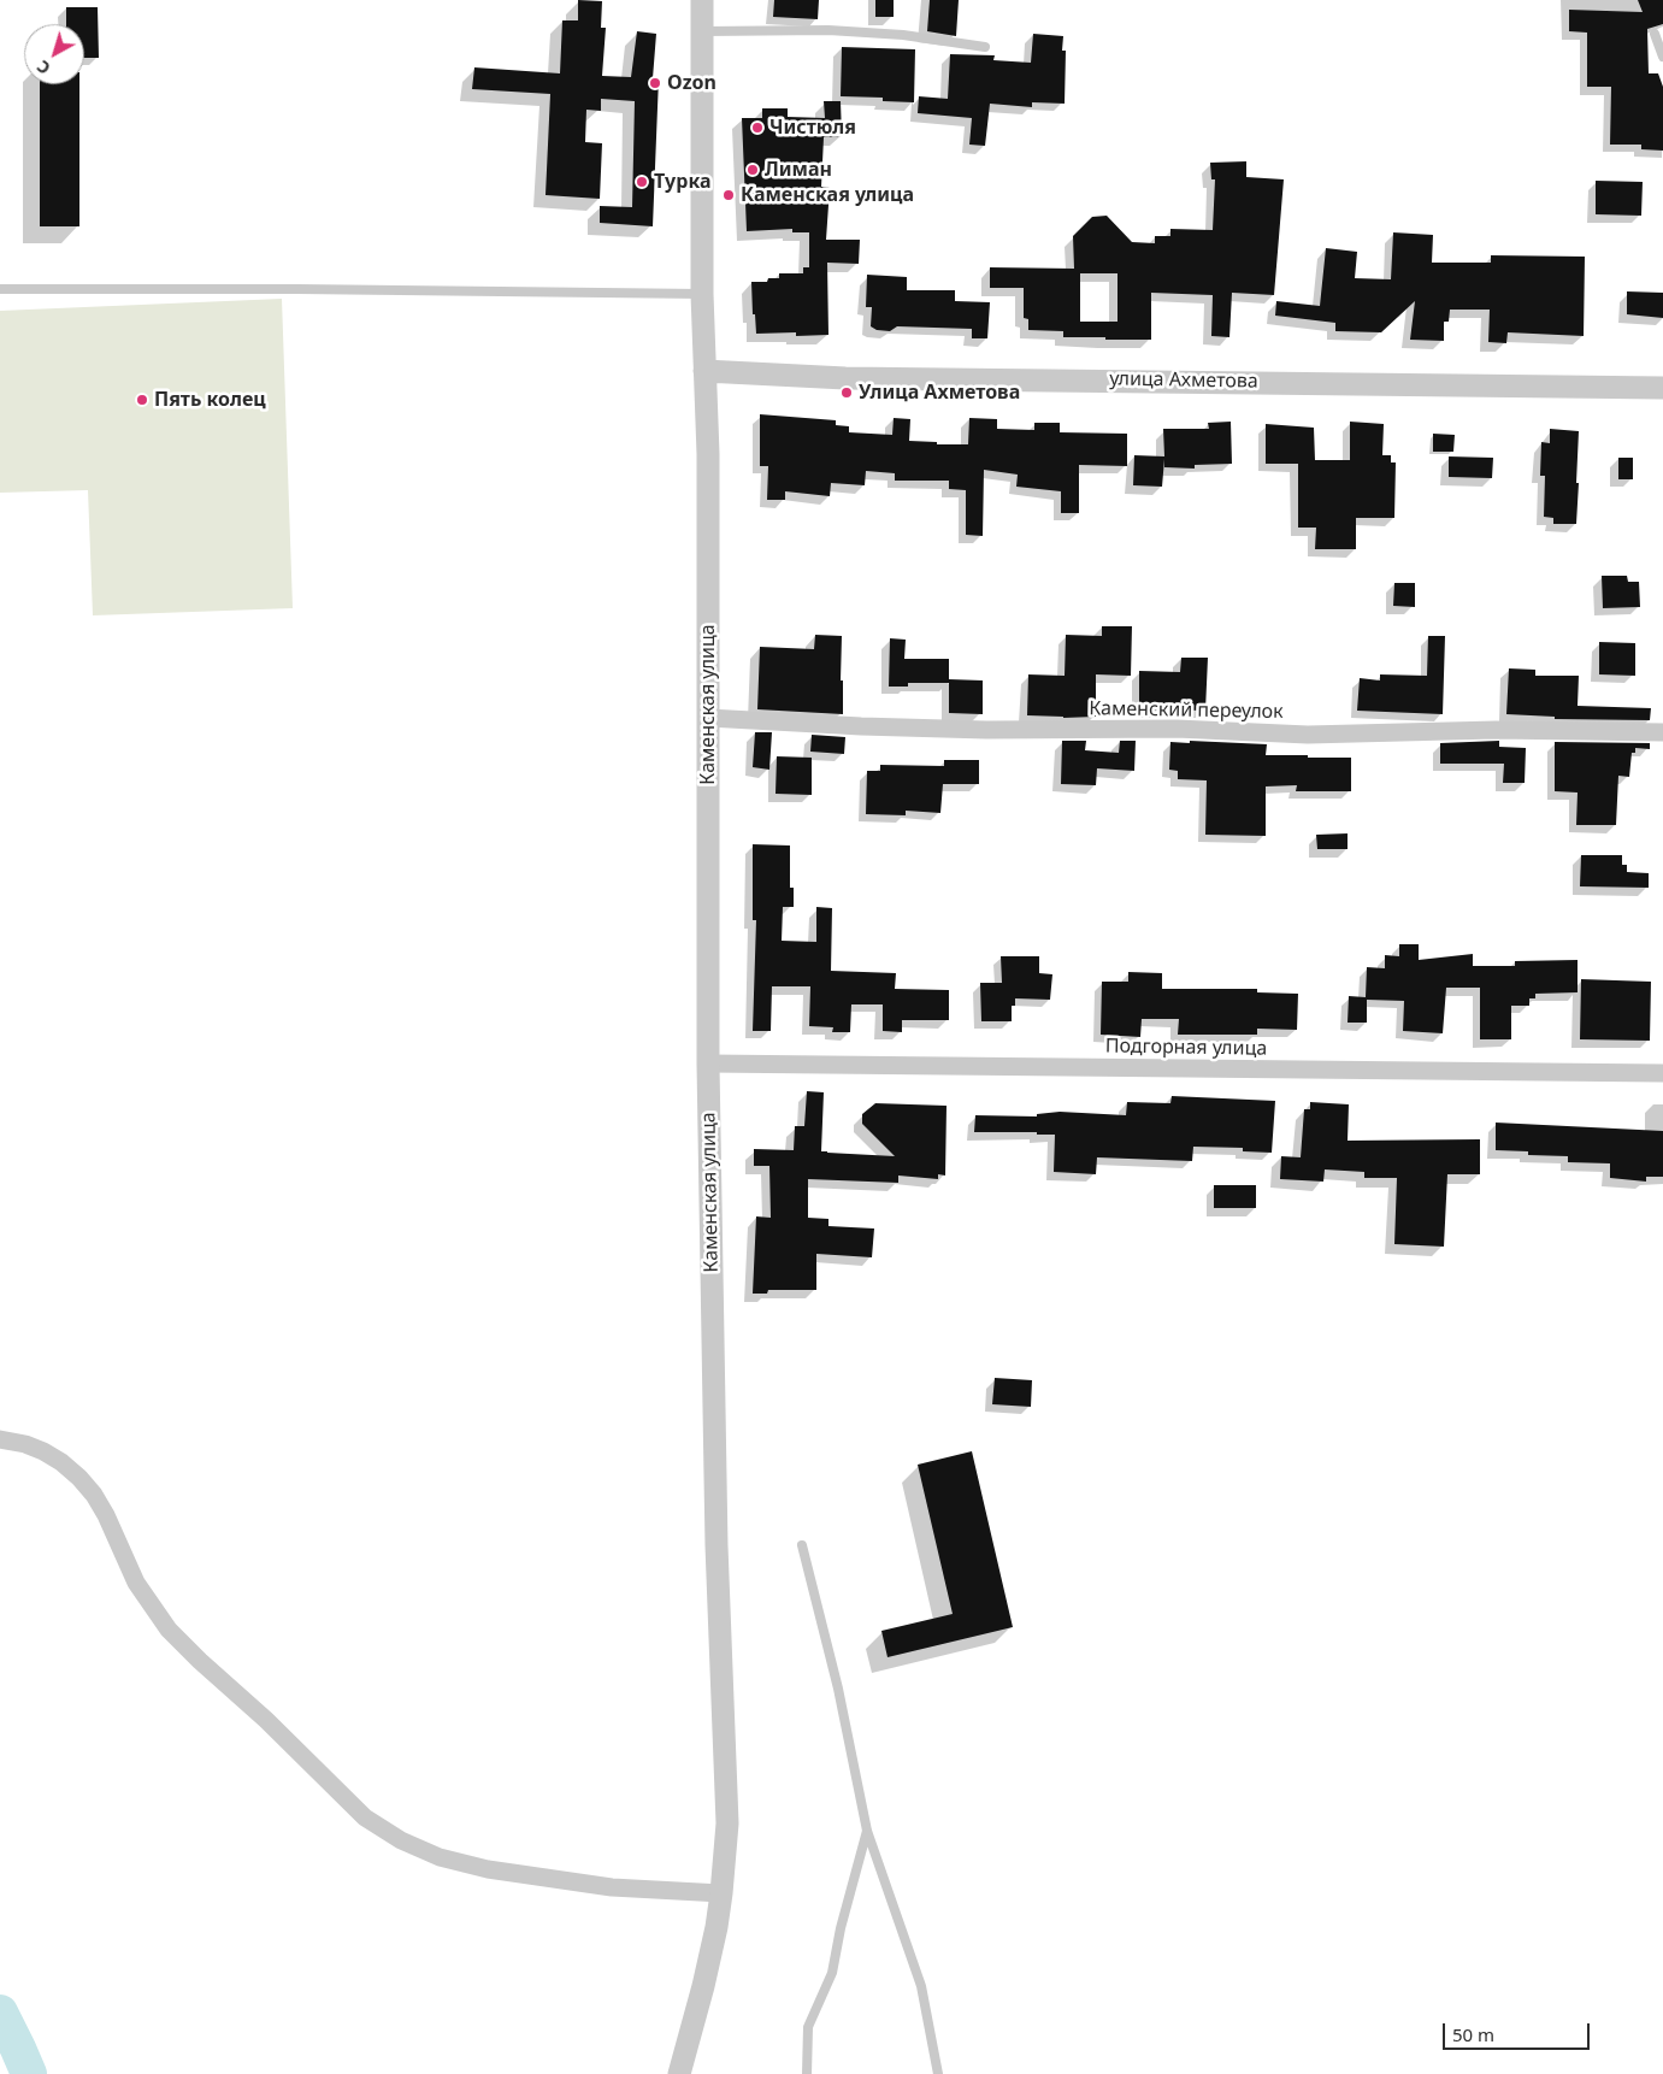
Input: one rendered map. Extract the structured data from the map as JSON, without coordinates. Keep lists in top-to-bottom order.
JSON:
{
  "streets": {
    "street": [
      "улица Ахметова",
      "Каменская улица",
      "Каменский переулок",
      "Подгорная улица"
    ]
  },
  "crossings": [
    ["улица Ахметова", "Каменская улица"],
    ["Каменская улица", "Каменский переулок"],
    ["Каменская улица", "Подгорная улица"]
  ],
  "places": [
    "Ozon",
    "Чистюля",
    "Лиман",
    "Турка",
    "Каменская улица",
    "Улица Ахметова",
    "Пять колец"
  ],
  "scale_bar": "50 m",
  "north": "bottom left"
}
